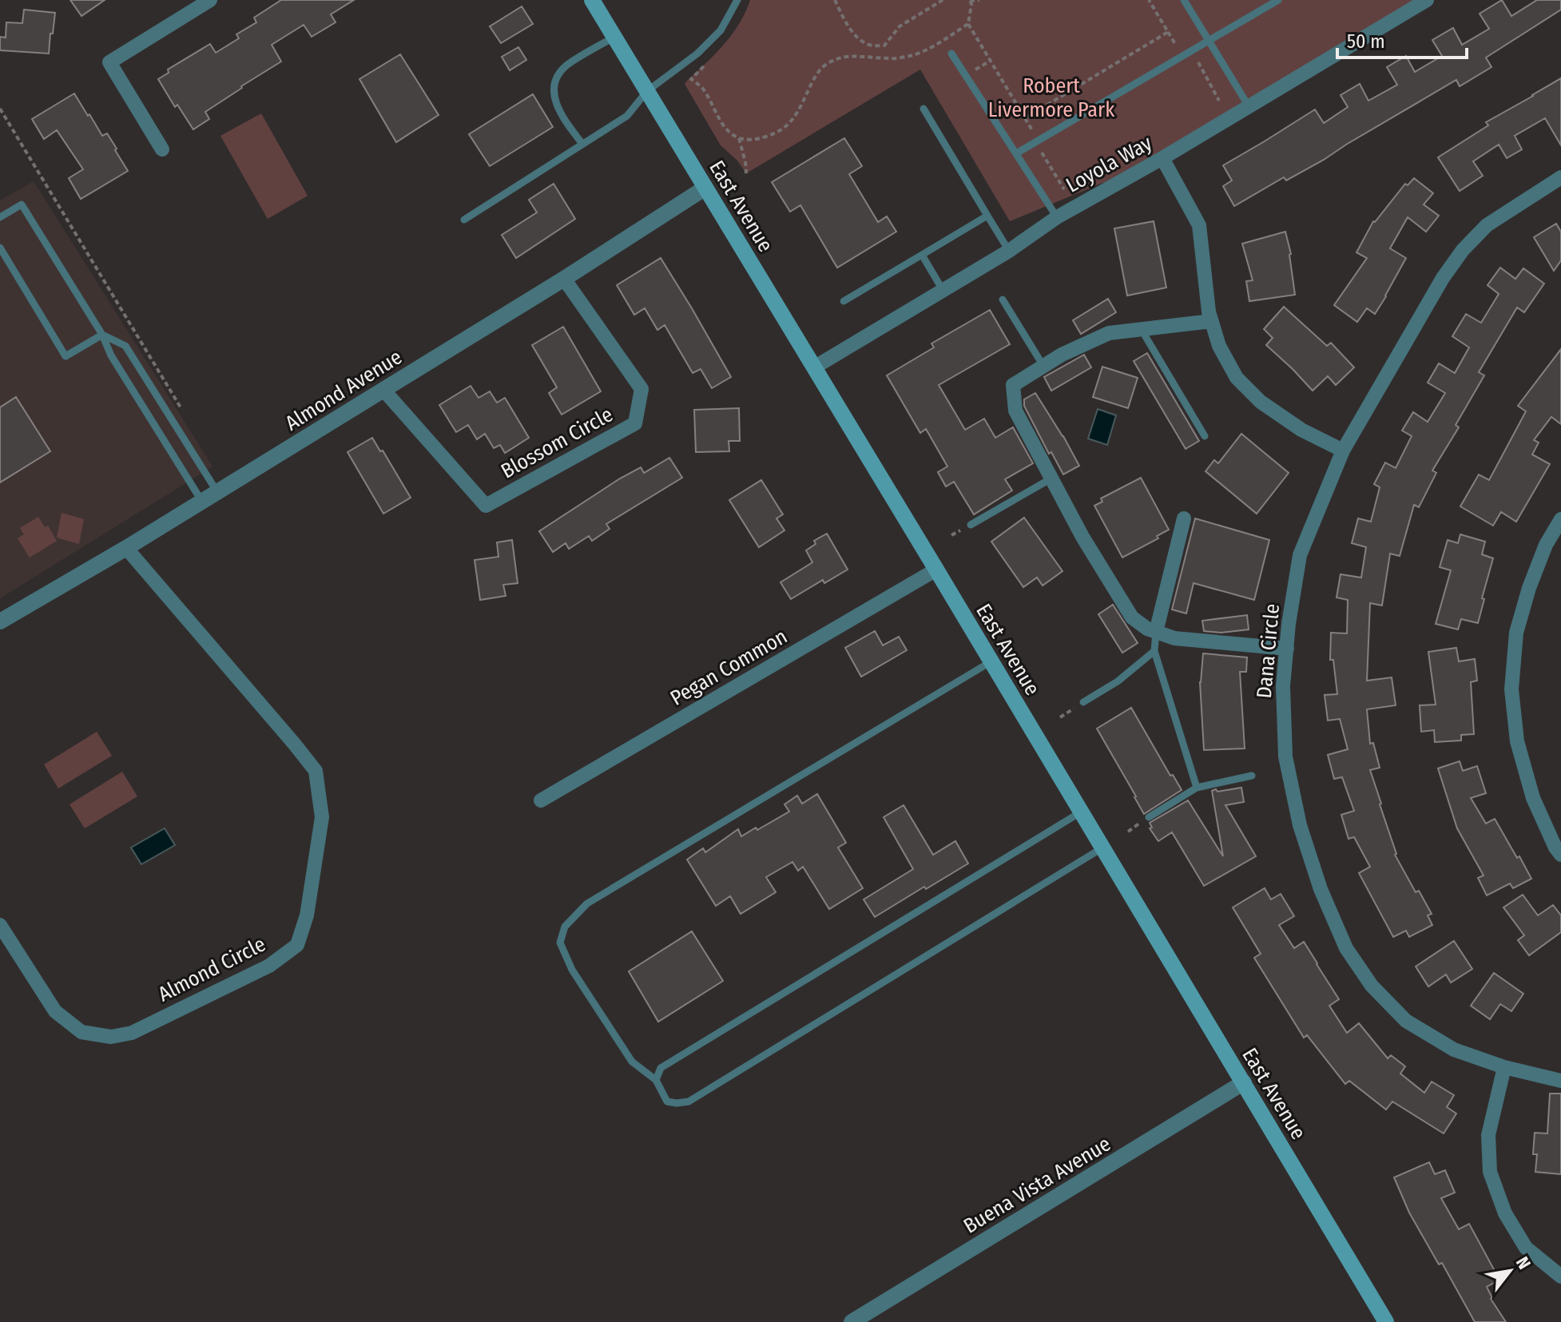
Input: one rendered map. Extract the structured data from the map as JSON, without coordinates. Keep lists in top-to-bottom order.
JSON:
{
  "streets": {
    "main road": ["East Avenue"],
    "street": [
      "Loyola Way",
      "Almond Avenue",
      "Blossom Circle",
      "Dana Circle",
      "Pegan Common",
      "Almond Circle",
      "Buena Vista Avenue"
    ]
  },
  "crossings": [
    ["Loyola Way", "East Avenue"],
    ["East Avenue", "Almond Avenue"],
    ["East Avenue", "Pegan Common"],
    ["East Avenue", "Buena Vista Avenue"],
    ["Almond Avenue", "Blossom Circle"],
    ["Almond Avenue", "Almond Circle"]
  ],
  "parks": ["Robert Livermore Park"],
  "scale_bar": "50 m",
  "north": "top right"
}
